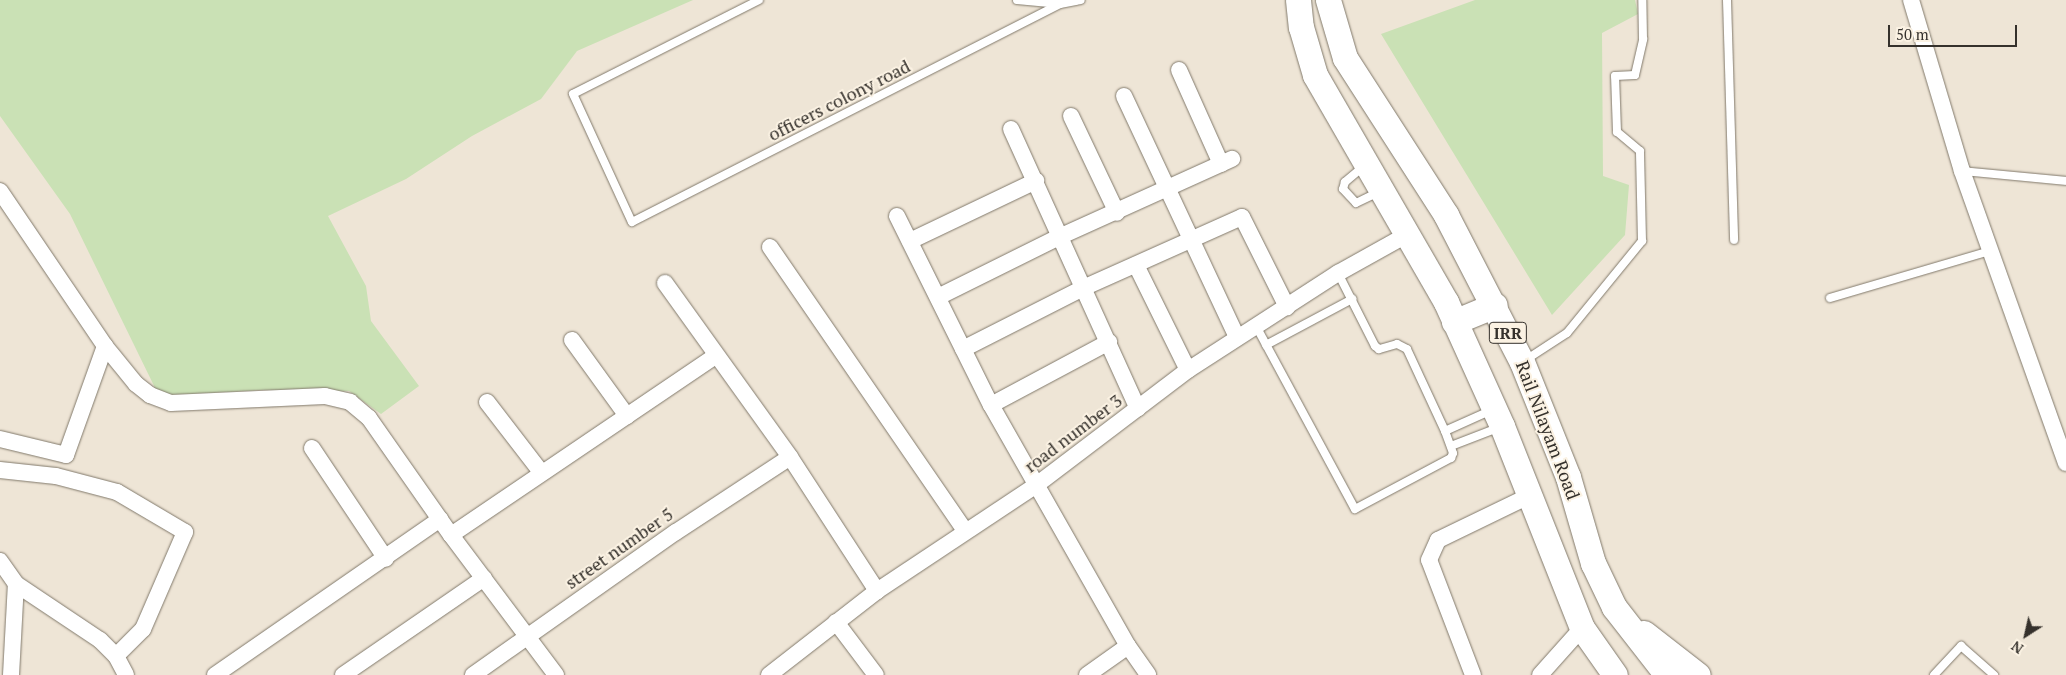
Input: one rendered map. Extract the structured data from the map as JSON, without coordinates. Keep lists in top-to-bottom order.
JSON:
{
  "streets": {
    "main road": ["IRR", "Rail Nilayam Road"],
    "street": ["road number 3", "street number 5"],
    "lane": ["officers colony road"]
  },
  "crossings": [
    ["IRR", "road number 3"]
  ],
  "scale_bar": "50 m",
  "north": "bottom left"
}
